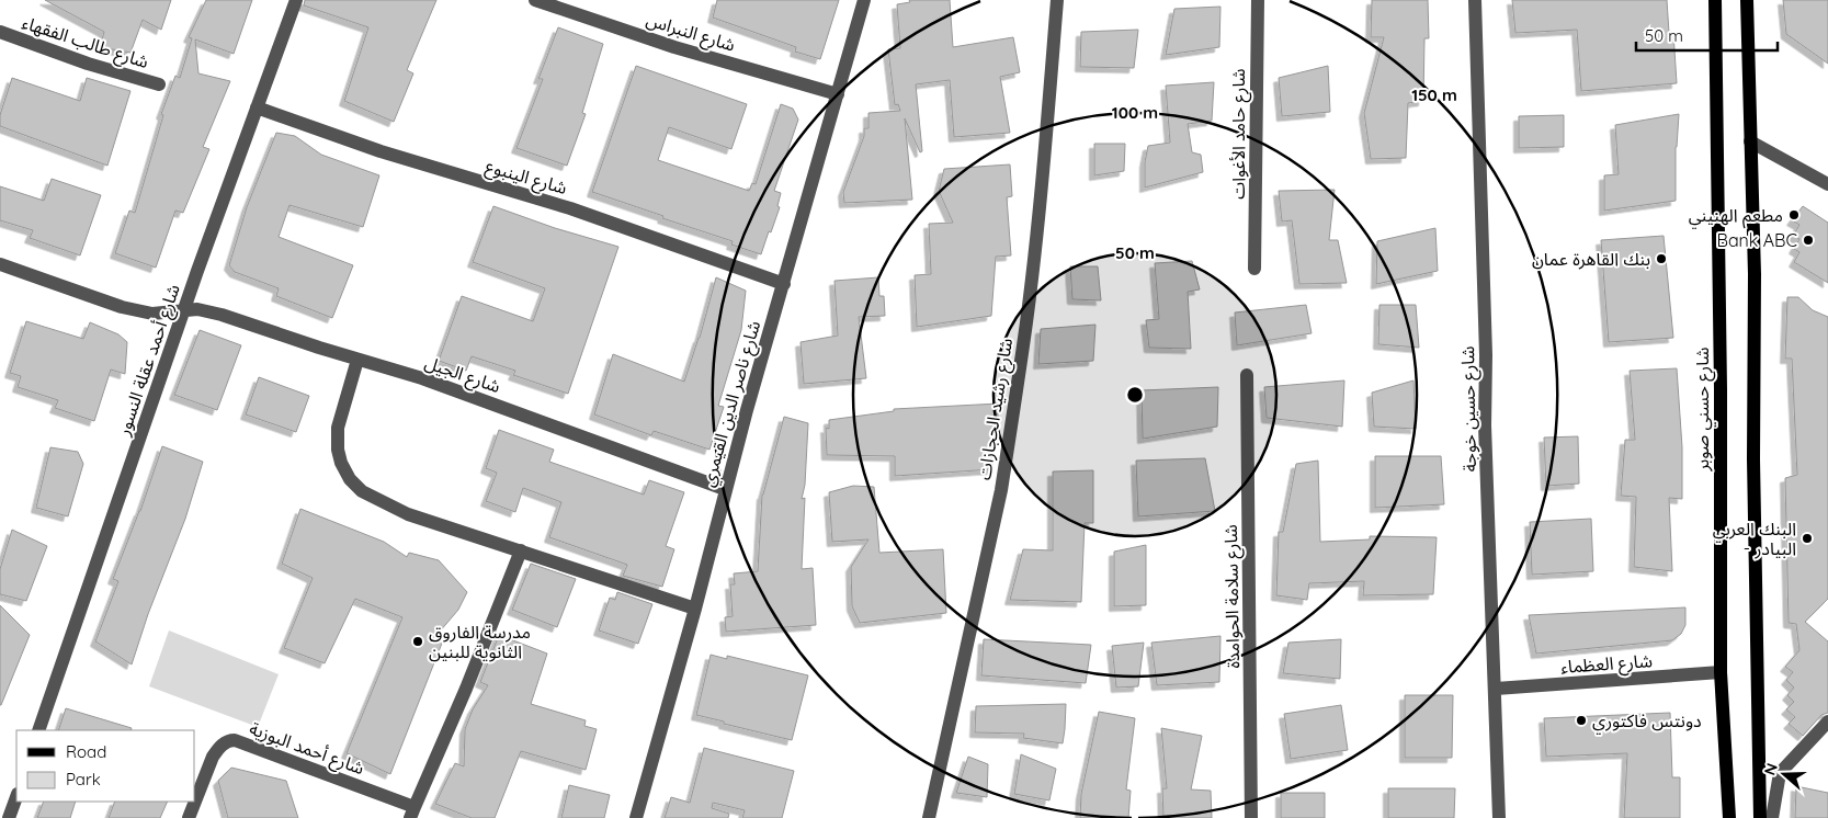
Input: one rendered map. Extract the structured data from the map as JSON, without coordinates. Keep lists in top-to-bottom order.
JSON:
{
  "streets": {
    "main road": ["شارع حسني صوبر"],
    "street": [
      "شارع النبراس",
      "شارع طالب الفقهاء",
      "شارع حامد الأغوات",
      "شارع الينبوع",
      "شارع أحمد عقلة النسور",
      "شارع الجيل",
      "شارع ناصر الدين القيمري",
      "شارع رشيد الحجازات",
      "شارع حسين خوجة",
      "شارع سلامة الحوامدة",
      "شارع العظماء",
      "شارع أحمد البوزية"
    ]
  },
  "crossings": [
    ["شارع النبراس", "شارع ناصر الدين القيمري"],
    ["شارع الينبوع", "شارع أحمد عقلة النسور"],
    ["شارع الينبوع", "شارع ناصر الدين القيمري"],
    ["شارع أحمد عقلة النسور", "شارع الجيل"],
    ["شارع الجيل", "شارع ناصر الدين القيمري"],
    ["شارع حسين خوجة", "شارع العظماء"],
    ["شارع حسني صوبر", "شارع العظماء"]
  ],
  "places": [
    "مطعم الهنيني",
    "Bank ABC",
    "بنك القاهرة عمان",
    "البنك العربي - البيادر",
    "مدرسة الفاروق الثانوية للبنين",
    "دونتس فاكتوري"
  ],
  "legend": ["Road", "Park"],
  "scale_bar": "50 m",
  "north": "left",
  "rings": ["150 m", "100 m", "50 m"]
}
